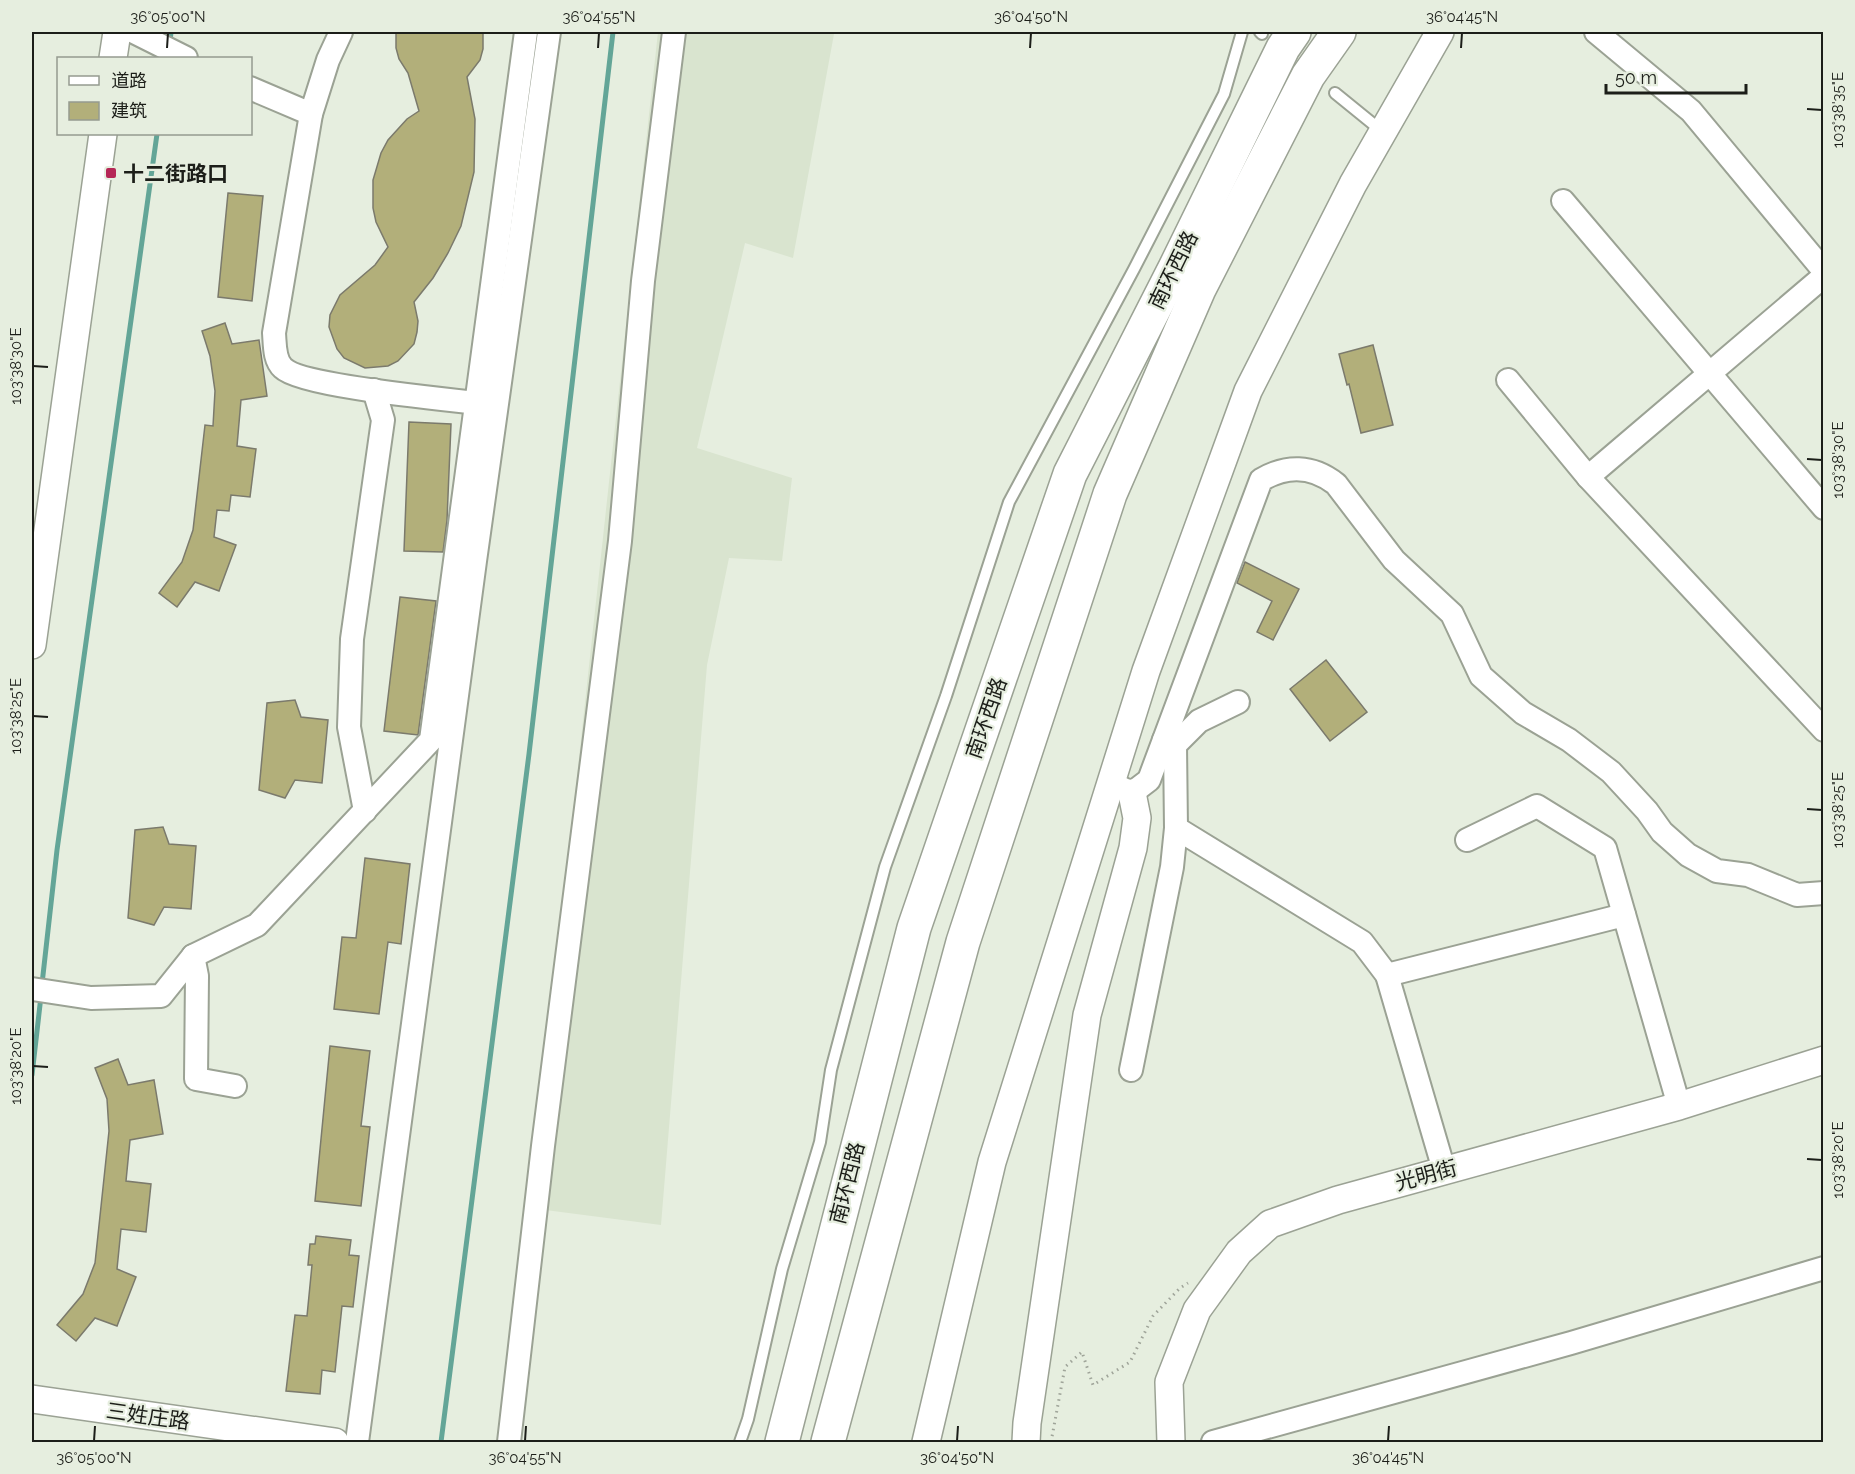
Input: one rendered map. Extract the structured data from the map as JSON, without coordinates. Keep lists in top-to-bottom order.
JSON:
{
  "streets": {
    "highway": ["南环西路"],
    "street": ["光明街", "三姓庄路"]
  },
  "places": {
    "transit": ["十二街路口"]
  },
  "legend": ["道路", "建筑"],
  "scale_bar": "50 m",
  "coordinates": [
    "36°05'00\"N",
    "36°04'55\"N",
    "36°04'50\"N",
    "36°04'45\"N",
    "103°38'35\"E",
    "103°38'30\"E",
    "103°38'25\"E",
    "103°38'20\"E"
  ]
}
